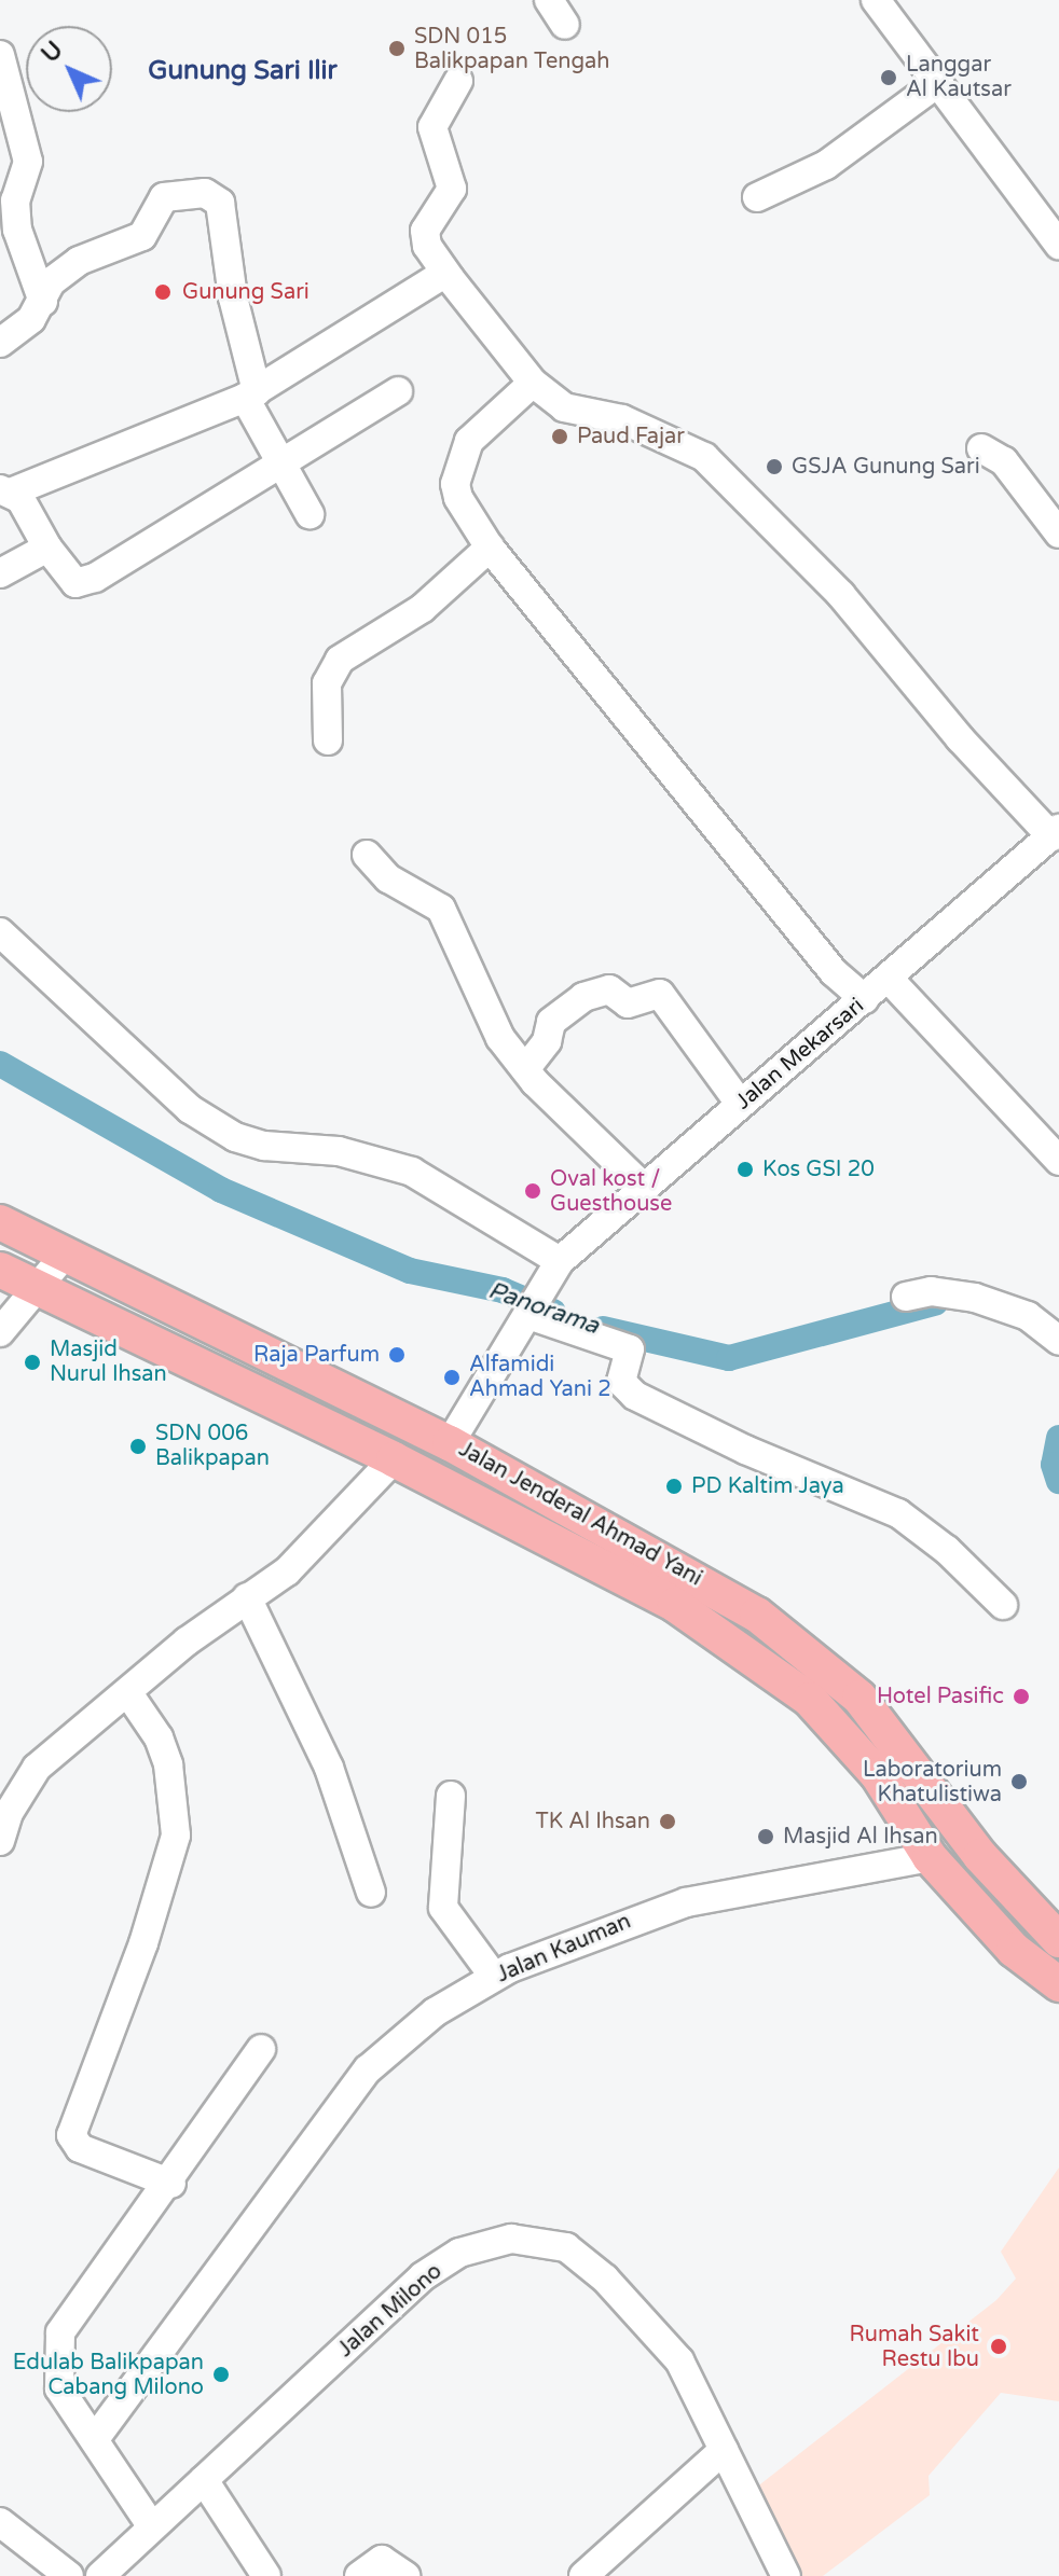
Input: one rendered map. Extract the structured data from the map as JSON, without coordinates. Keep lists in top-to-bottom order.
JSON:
{
  "streets": {
    "main road": ["Jalan Jenderal Ahmad Yani"],
    "street": ["Jalan Mekarsari", "Jalan Kauman", "Jalan Milono"]
  },
  "crossings": [
    ["Jalan Mekarsari", "Jalan Jenderal Ahmad Yani"],
    ["Jalan Jenderal Ahmad Yani", "Jalan Kauman"]
  ],
  "districts": ["Gunung Sari Ilir"],
  "water": ["Panorama"],
  "places": [
    "SDN 015 Balikpapan Tengah",
    "Langgar Al Kautsar",
    "Gunung Sari",
    "Paud Fajar",
    "GSJA Gunung Sari",
    "Kos GSI 20",
    "Oval kost / Guesthouse",
    "Raja Parfum",
    "Masjid Nurul Ihsan",
    "Alfamidi Ahmad Yani 2",
    "SDN 006 Balikpapan",
    "PD Kaltim Jaya",
    "Hotel Pasific",
    "Laboratorium Khatulistiwa",
    "TK Al Ihsan",
    "Masjid Al Ihsan",
    "Rumah Sakit Restu Ibu",
    "Edulab Balikpapan Cabang Milono"
  ],
  "north": "top left"
}
